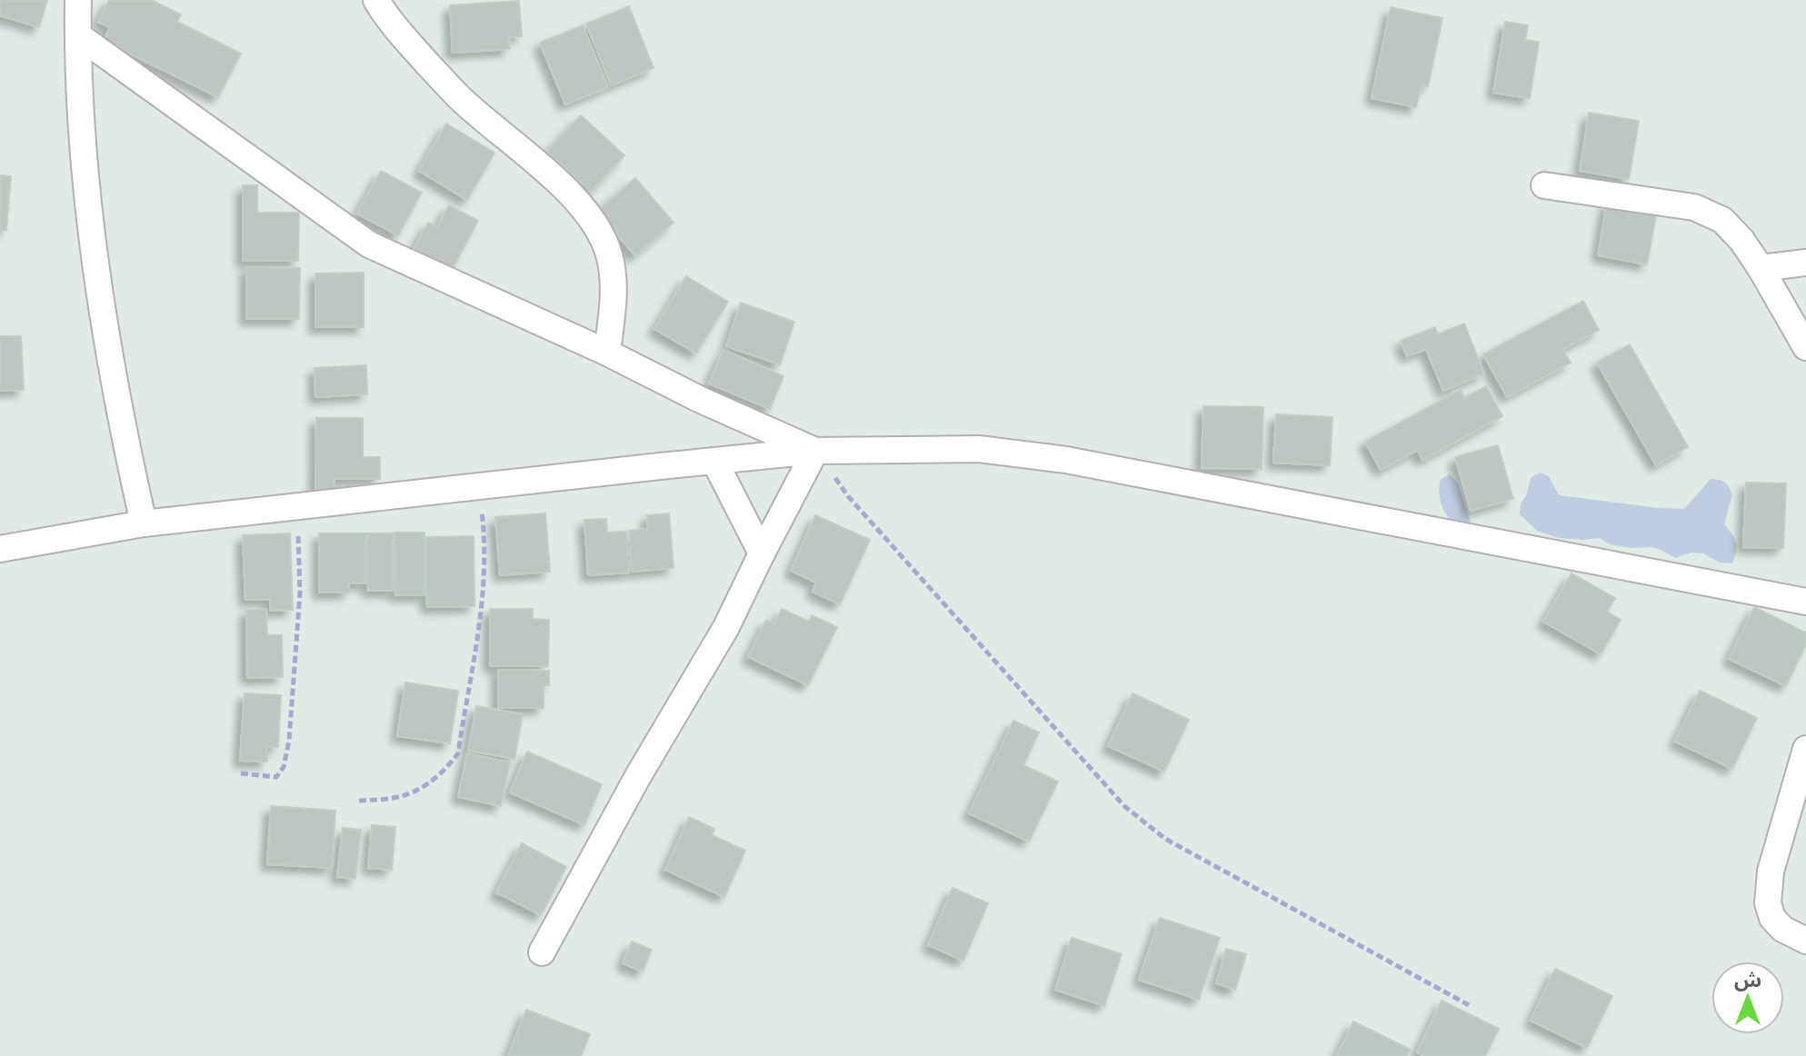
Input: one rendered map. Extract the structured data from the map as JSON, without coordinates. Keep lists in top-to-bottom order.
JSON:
{
  "north": "top"
}
